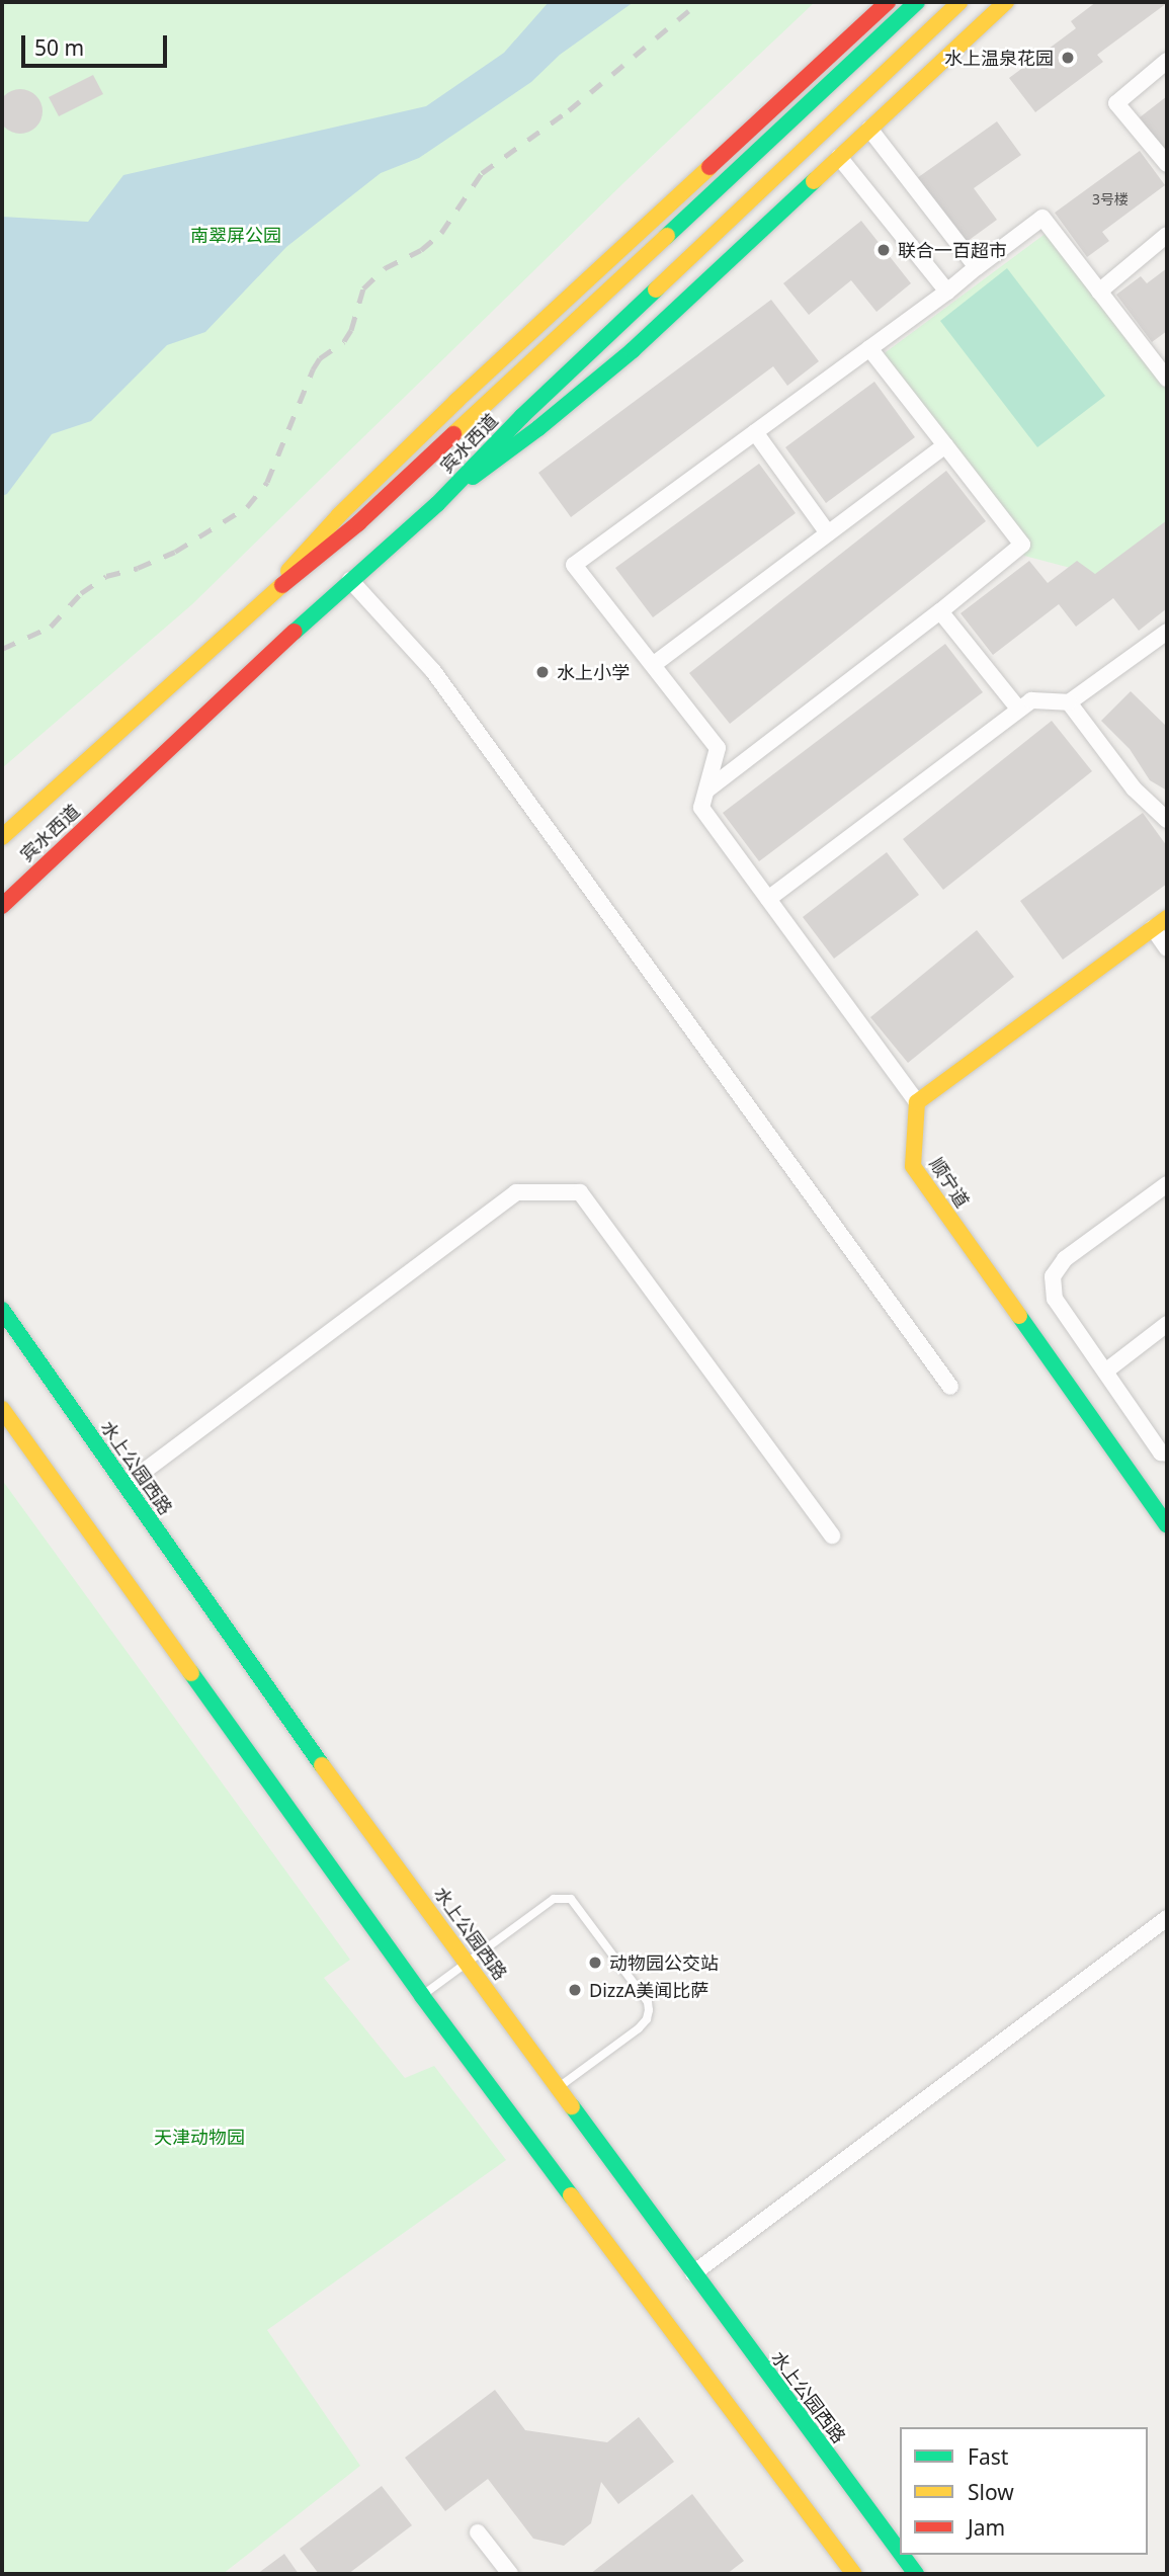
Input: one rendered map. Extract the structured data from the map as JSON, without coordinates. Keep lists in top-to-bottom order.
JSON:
{
  "streets": {
    "main road": ["宾水西道", "顺宁道", "水上公园西路"]
  },
  "parks": ["南翠屏公园", "天津动物园"],
  "places": [
    "水上温泉花园",
    "联合一百超市",
    "水上小学",
    "动物园公交站",
    "DizzA美闻比萨"
  ],
  "house_numbers": ["3号楼"],
  "legend": ["Fast", "Slow", "Jam"],
  "scale_bar": "50 m"
}
